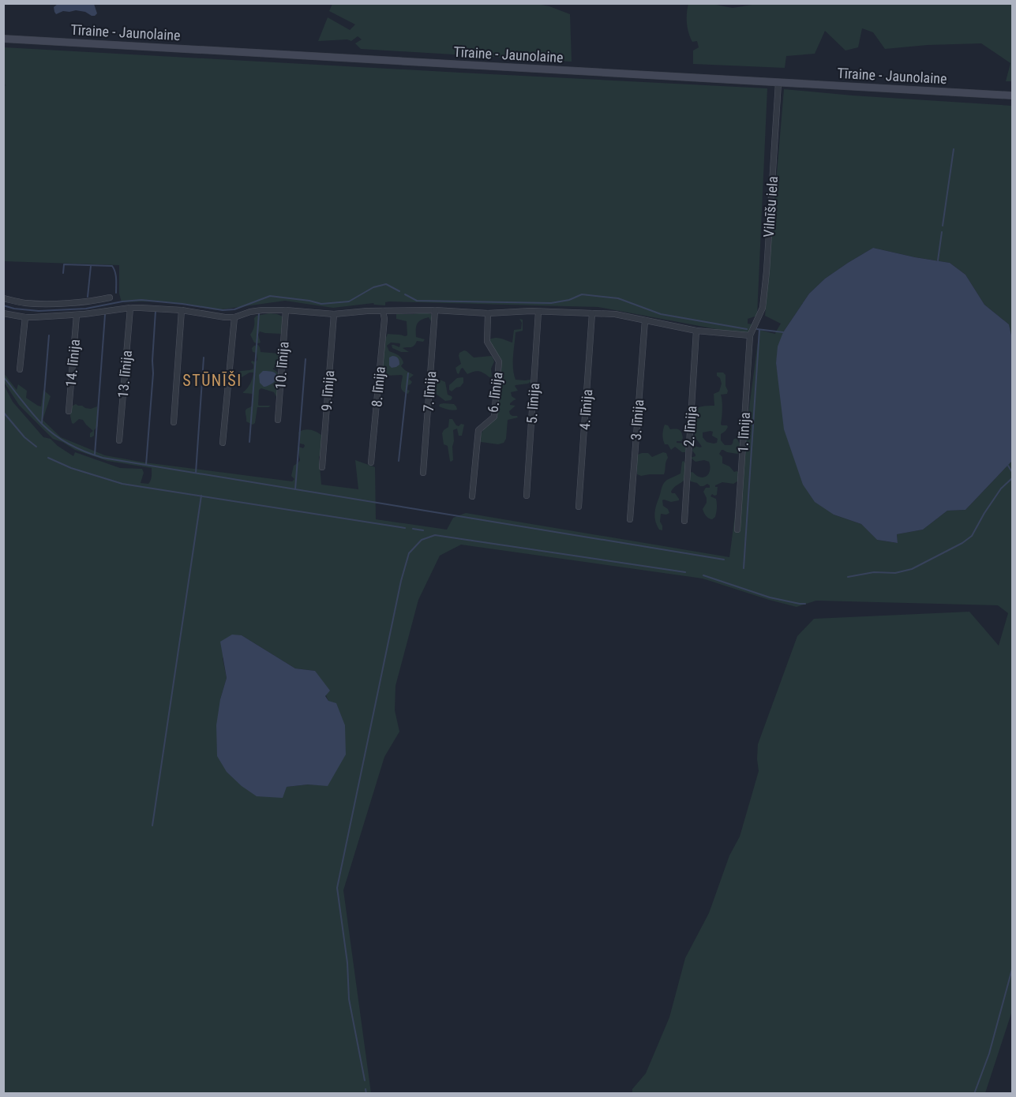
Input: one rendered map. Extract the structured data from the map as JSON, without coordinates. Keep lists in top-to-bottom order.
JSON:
{
  "streets": {
    "main road": ["Tīraine - Jaunolaine"],
    "street": [
      "Vilnīšu iela",
      "14. līnija",
      "10. līnija",
      "13. līnija",
      "8. līnija",
      "9. līnija",
      "7. līnija",
      "6. līnija",
      "5. līnija",
      "4. līnija",
      "3. līnija",
      "2. līnija",
      "1. līnija"
    ]
  },
  "crossings": [
    ["Tīraine - Jaunolaine", "Vilnīšu iela"],
    ["Vilnīšu iela", "1. līnija"]
  ],
  "districts": ["STŪNĪŠI"]
}
